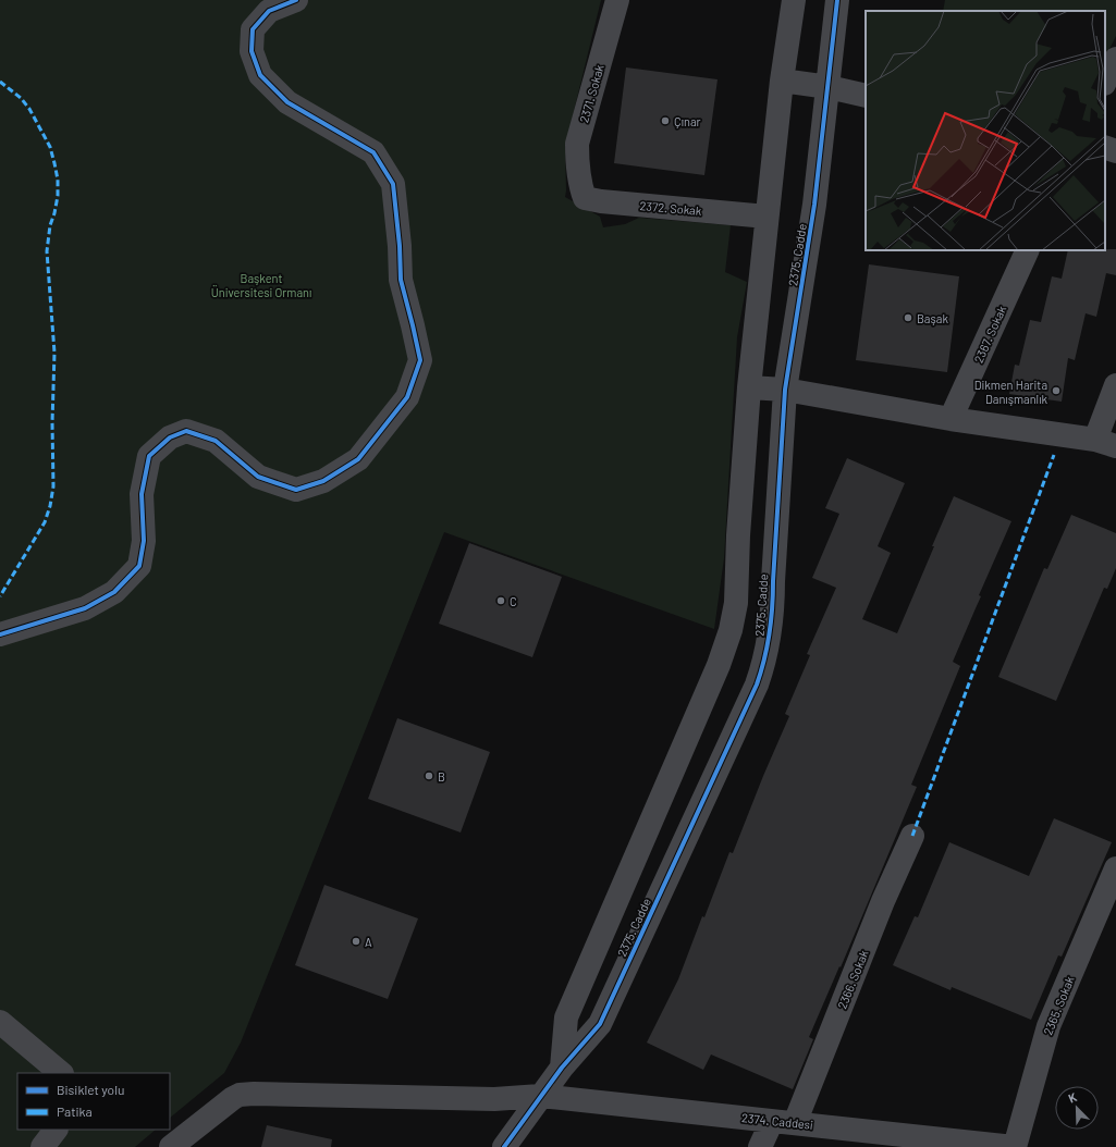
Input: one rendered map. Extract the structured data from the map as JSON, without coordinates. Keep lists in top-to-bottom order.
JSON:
{
  "streets": {
    "street": [
      "2371. Sokak",
      "2372. Sokak",
      "2375. Cadde",
      "2367. Sokak",
      "2366. Sokak",
      "2365. Sokak",
      "2374. Caddesi"
    ]
  },
  "crossings": [
    ["2371. Sokak", "2372. Sokak"],
    ["2372. Sokak", "2375. Cadde"],
    ["2375. Cadde", "2374. Caddesi"],
    ["2366. Sokak", "2374. Caddesi"],
    ["2365. Sokak", "2374. Caddesi"]
  ],
  "parks": ["Başkent Üniversitesi Ormanı"],
  "places": [
    "Çınar",
    "Başak",
    "Dikmen Harita Danışmanlık",
    "C",
    "B",
    "A"
  ],
  "legend": ["Bisiklet yolu", "Patika"],
  "north": "top left"
}
